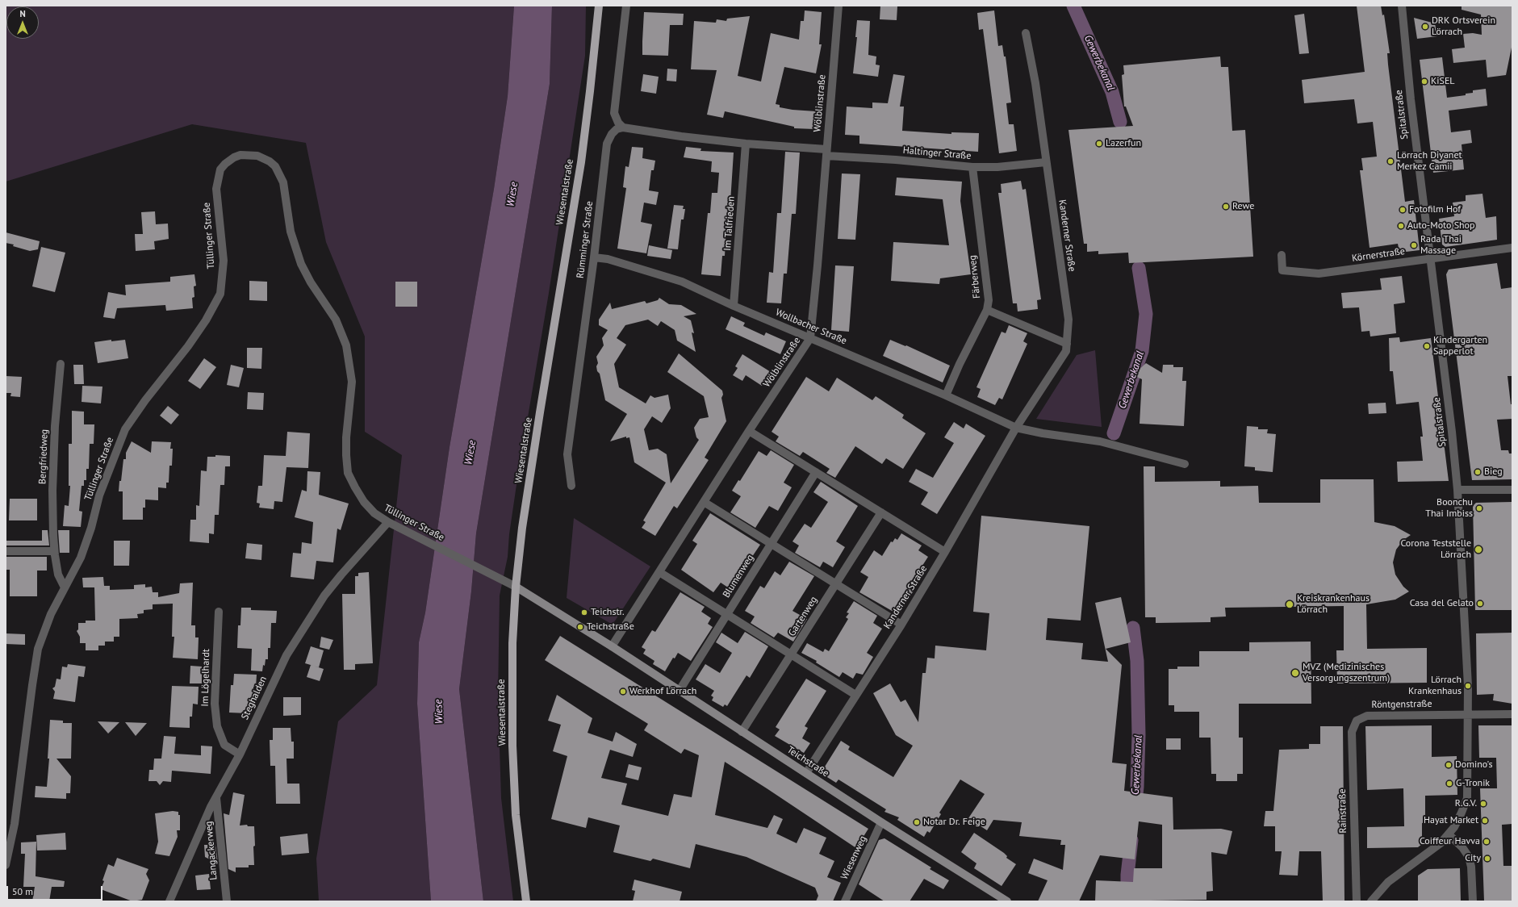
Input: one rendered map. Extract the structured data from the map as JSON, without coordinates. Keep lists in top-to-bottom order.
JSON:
{
  "streets": {
    "main road": ["Wiesentalstraße"],
    "street": [
      "Wölblinstraße",
      "Spitalstraße",
      "Haltinger Straße",
      "Im Talfrieden",
      "Tüllinger Straße",
      "Kanderner Straße",
      "Rümminger Straße",
      "Körnerstraße",
      "Färberweg",
      "Wollbacher Straße",
      "Bergfriedweg",
      "Blumenweg",
      "Gartenweg",
      "Im Lögelhardt",
      "Steghalden",
      "Röntgenstraße",
      "Teichstraße",
      "Rainstraße",
      "Langackerweg",
      "Wiesenweg"
    ]
  },
  "crossings": [
    ["Wölblinstraße", "Haltinger Straße"],
    ["Wölblinstraße", "Wollbacher Straße"],
    ["Wölblinstraße", "Teichstraße"],
    ["Spitalstraße", "Körnerstraße"],
    ["Spitalstraße", "Röntgenstraße"],
    ["Haltinger Straße", "Im Talfrieden"],
    ["Haltinger Straße", "Kanderner Straße"],
    ["Haltinger Straße", "Rümminger Straße"],
    ["Haltinger Straße", "Färberweg"],
    ["Wiesentalstraße", "Tüllinger Straße"],
    ["Wiesentalstraße", "Teichstraße"],
    ["Im Talfrieden", "Wollbacher Straße"],
    ["Tüllinger Straße", "Bergfriedweg"],
    ["Tüllinger Straße", "Steghalden"],
    ["Tüllinger Straße", "Teichstraße"],
    ["Kanderner Straße", "Wollbacher Straße"],
    ["Kanderner Straße", "Teichstraße"],
    ["Rümminger Straße", "Wollbacher Straße"],
    ["Färberweg", "Wollbacher Straße"],
    ["Blumenweg", "Teichstraße"],
    ["Gartenweg", "Teichstraße"],
    ["Im Lögelhardt", "Steghalden"],
    ["Steghalden", "Langackerweg"],
    ["Röntgenstraße", "Rainstraße"],
    ["Teichstraße", "Wiesenweg"]
  ],
  "water": ["Gewerbekanal", "Wiese"],
  "places": [
    "DRK Ortsverein Lörrach",
    "KiSEL",
    "Lazerfun",
    "Lörrach Diyanet Merkez Camii",
    "Rewe",
    "Fotofilm Hof",
    "Auto-Moto Shop",
    "Rada Thai Massage",
    "Kindergarten Sapperlot",
    "Bieg",
    "Boonchu Thai Imbiss",
    "Corona Teststelle Lörrach",
    "Casa del Gelato",
    "Kreiskrankenhaus Lörrach",
    "Teichstr.",
    "Teichstraße",
    "MVZ (Medizinisches Versorgungszentrum)",
    "Lörrach Krankenhaus",
    "Werkhof Lörrach",
    "Domino's",
    "G-Tronik",
    "R.G.V.",
    "Hayat Market",
    "Notar Dr. Feige",
    "Coiffeur Havva",
    "City"
  ],
  "scale_bar": "50 m",
  "north": "top"
}
